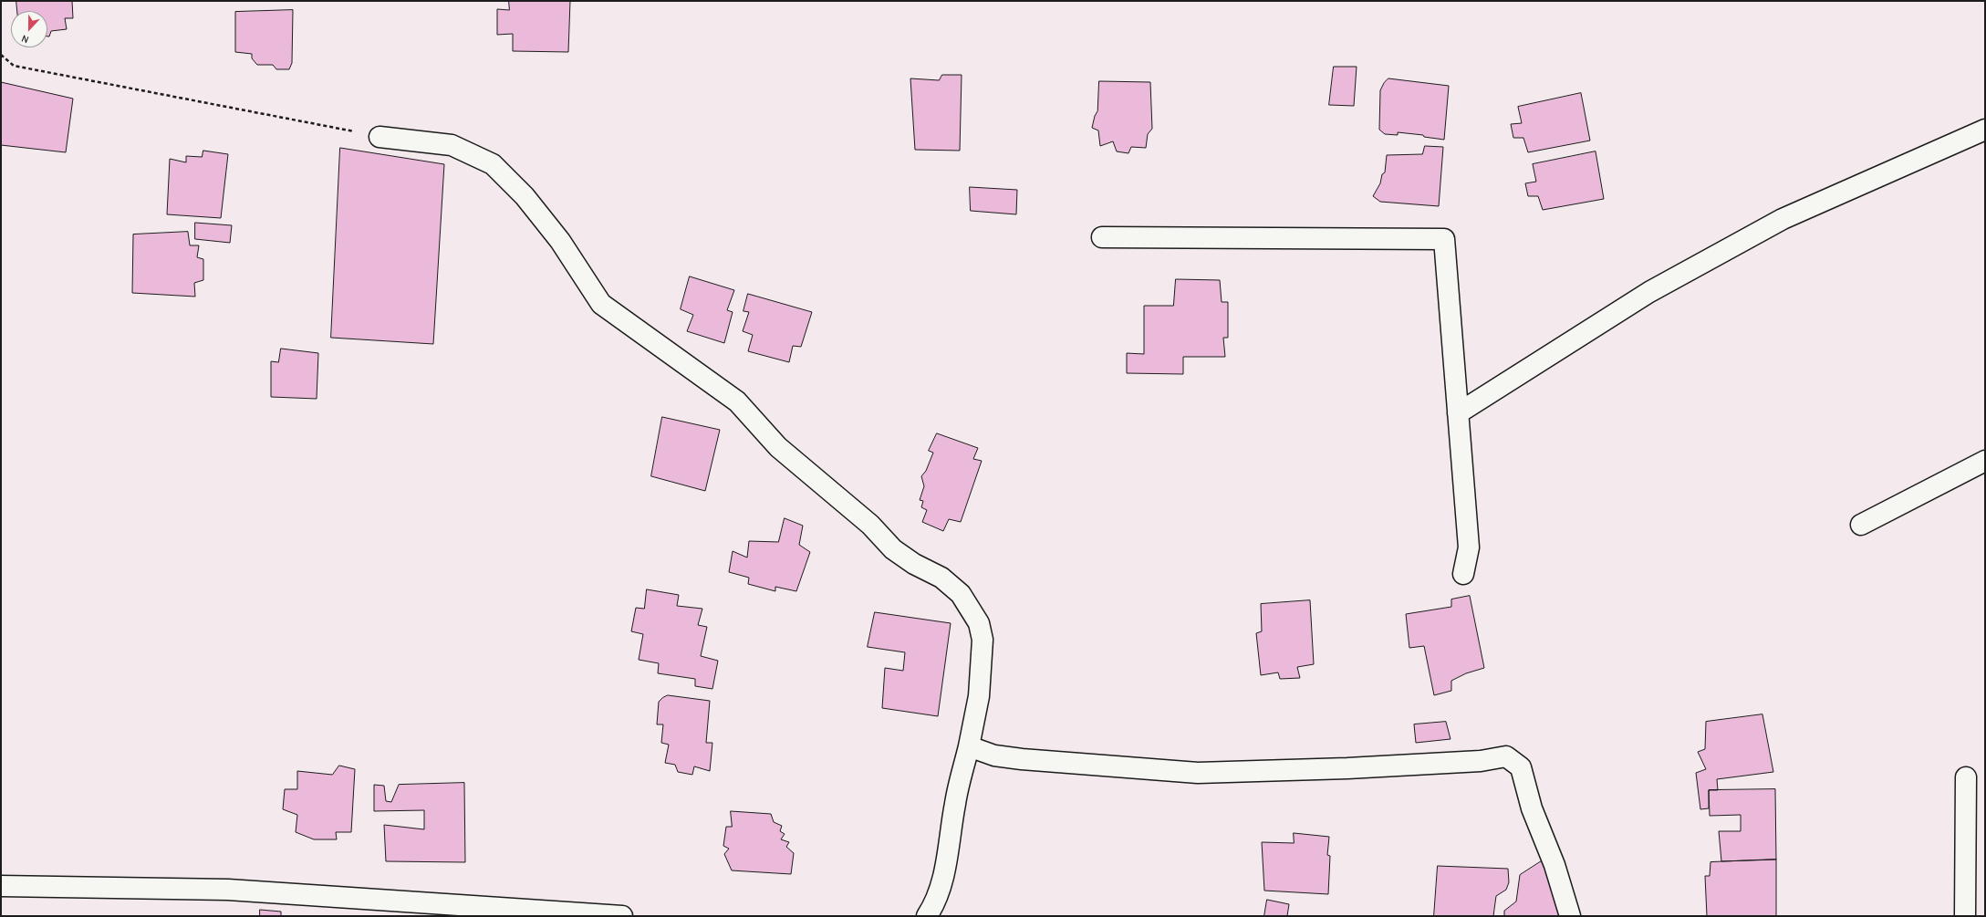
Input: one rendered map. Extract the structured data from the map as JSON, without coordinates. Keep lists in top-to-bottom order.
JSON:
{
  "north": "bottom"
}
